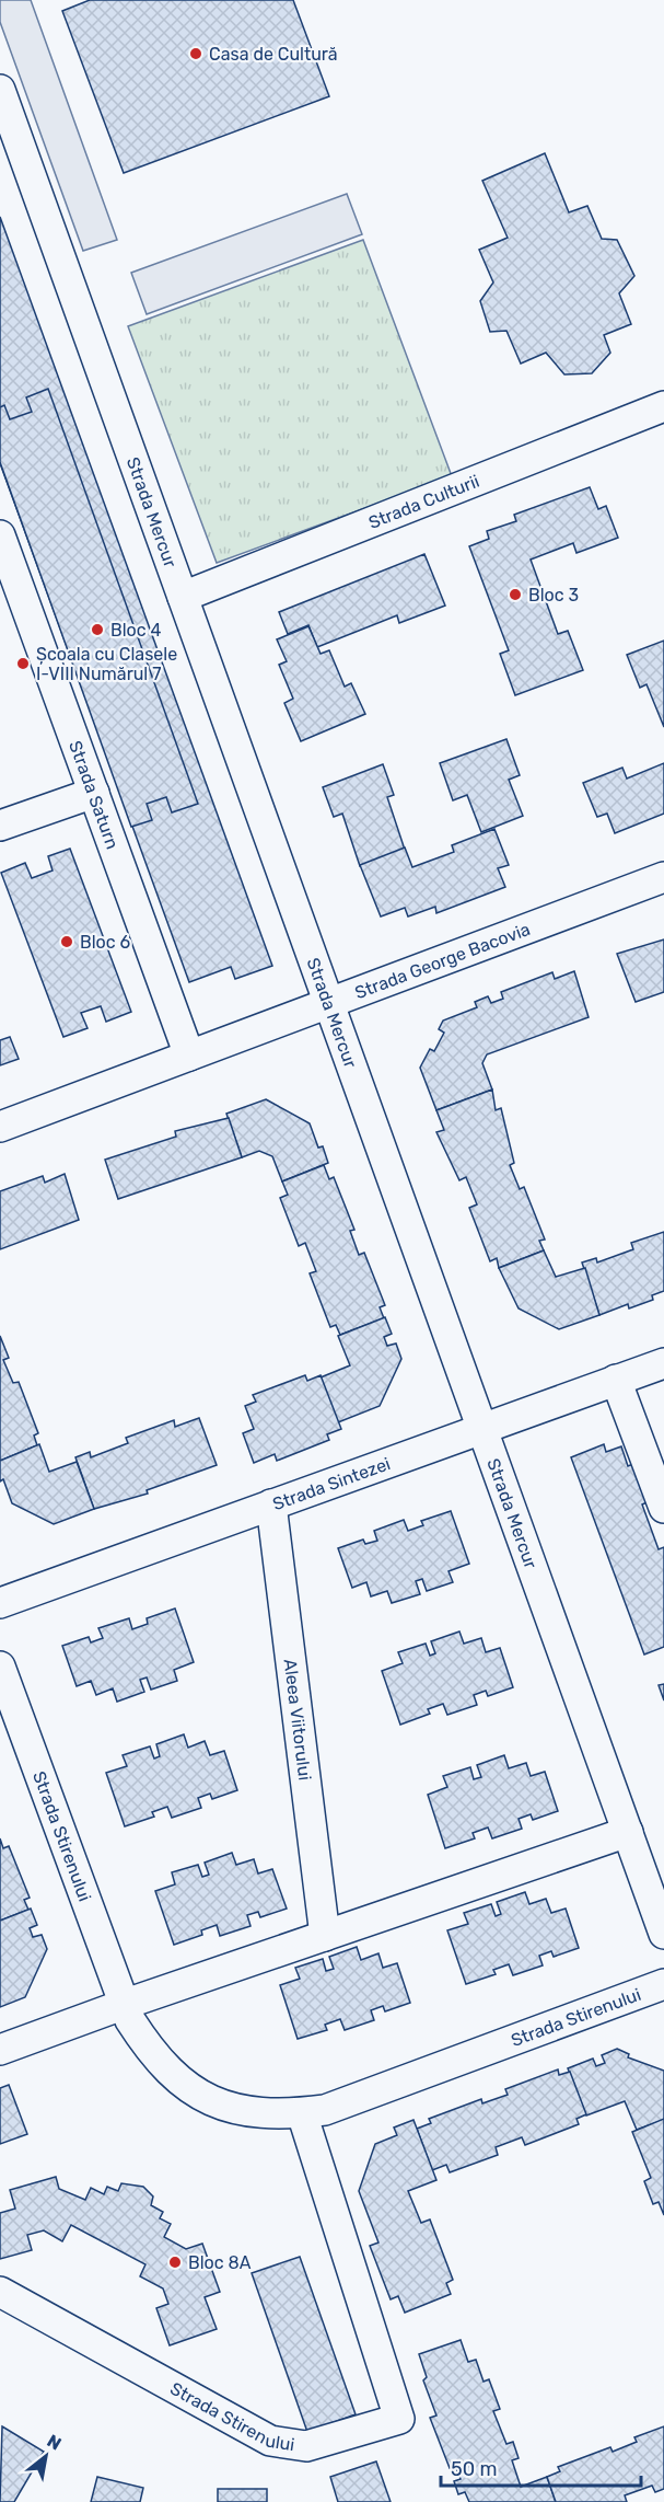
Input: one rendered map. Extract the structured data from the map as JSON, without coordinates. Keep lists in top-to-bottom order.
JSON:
{
  "streets": {
    "street": [
      "Strada Culturii",
      "Strada Mercur",
      "Strada Saturn",
      "Strada George Bacovia",
      "Strada Sintezei",
      "Aleea Viitorului",
      "Strada Stirenului"
    ]
  },
  "crossings": [
    ["Strada Culturii", "Strada Mercur"],
    ["Strada Mercur", "Strada George Bacovia"],
    ["Strada Mercur", "Strada Sintezei"],
    ["Strada Saturn", "Strada George Bacovia"],
    ["Strada Sintezei", "Aleea Viitorului"]
  ],
  "places": [
    "Casa de Cultură",
    "Bloc 3",
    "Bloc 4",
    "Școala cu Clasele I-VIII Numărul 7",
    "Bloc 6",
    "Bloc 8A"
  ],
  "scale_bar": "50 m",
  "north": "top right"
}
